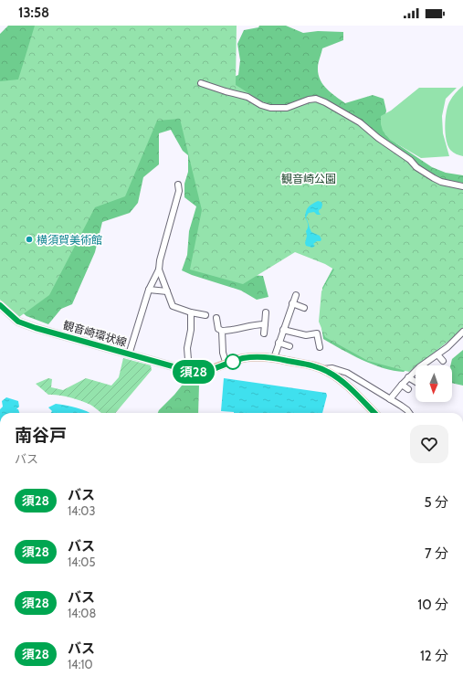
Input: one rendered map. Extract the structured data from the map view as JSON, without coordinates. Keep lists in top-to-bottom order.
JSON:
{
  "streets": {
    "main road": ["観音崎環状線"]
  },
  "parks": ["観音崎公園"],
  "places": ["横須賀美術館"],
  "lines": ["bus line 須28"],
  "north": "bottom",
  "page": {
    "status": "13:58",
    "on_map": "須28",
    "heading": ["南谷戸", "バス"],
    "list": [
      {
        "mark": "須28",
        "name": "バス",
        "note": "14:03",
        "value": "5 分"
      },
      {
        "mark": "須28",
        "name": "バス",
        "note": "14:05",
        "value": "7 分"
      },
      {
        "mark": "須28",
        "name": "バス",
        "note": "14:08",
        "value": "10 分"
      },
      {
        "mark": "須28",
        "name": "バス",
        "note": "14:10",
        "value": "12 分"
      }
    ]
  }
}
